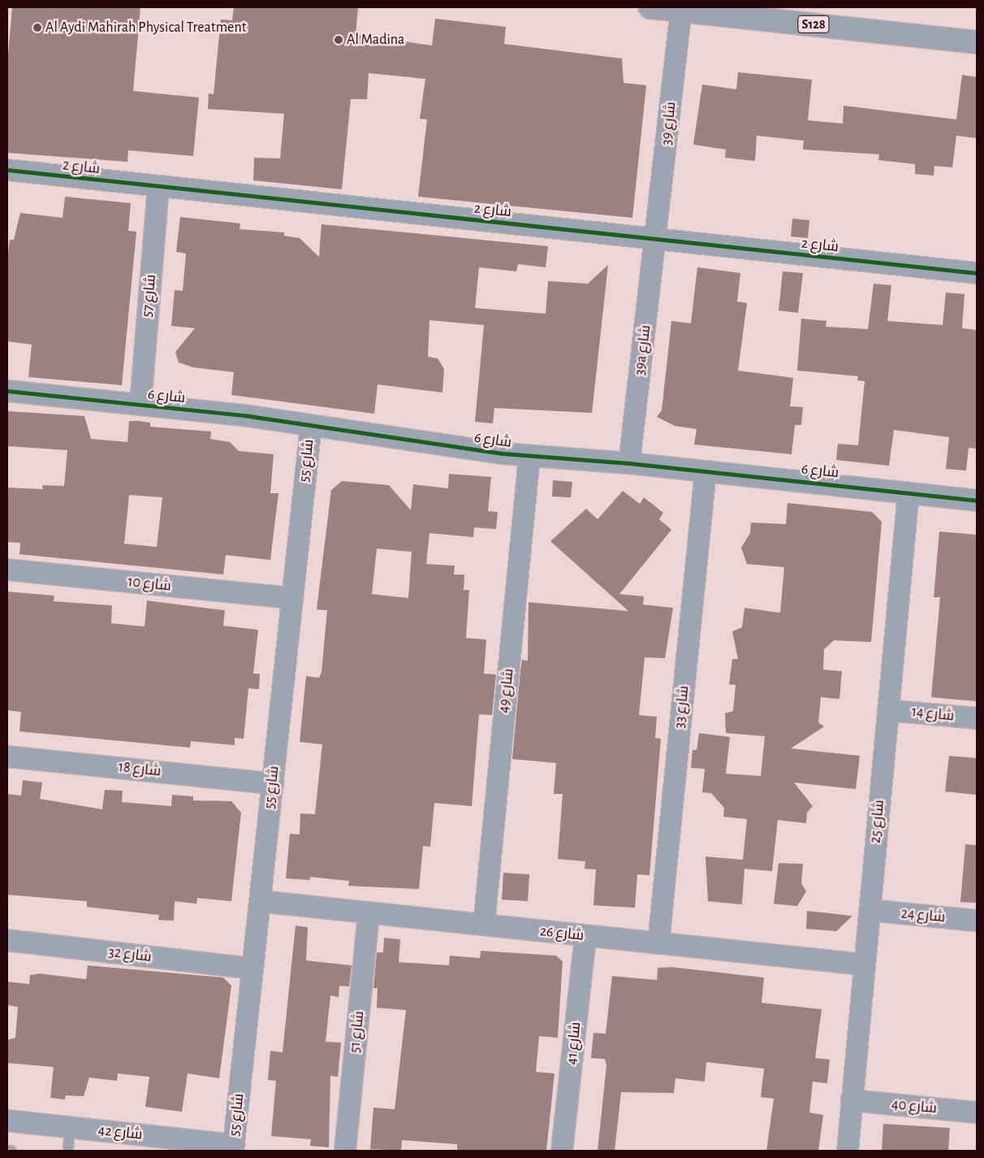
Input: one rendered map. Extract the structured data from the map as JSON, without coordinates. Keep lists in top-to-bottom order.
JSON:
{
  "streets": {
    "main road": ["S128"],
    "street": [
      "شارع 39",
      "شارع 2",
      "شارع 57",
      "39a شارع",
      "شارع 6",
      "شارع 55",
      "شارع 10",
      "شارع 49",
      "شارع 33",
      "شارع 14",
      "شارع 18",
      "شارع 25",
      "شارع 24",
      "شارع 26",
      "شارع 32",
      "شارع 51",
      "شارع 41",
      "شارع 40",
      "شارع 42"
    ]
  },
  "crossings": [
    ["S128", "شارع 39"],
    ["شارع 39", "شارع 2"],
    ["شارع 39", "39a شارع"],
    ["شارع 2", "شارع 57"],
    ["شارع 2", "39a شارع"],
    ["شارع 57", "شارع 6"],
    ["39a شارع", "شارع 6"],
    ["شارع 6", "شارع 55"],
    ["شارع 6", "شارع 49"],
    ["شارع 6", "شارع 33"],
    ["شارع 6", "شارع 25"],
    ["شارع 55", "شارع 10"],
    ["شارع 55", "شارع 18"],
    ["شارع 55", "شارع 26"],
    ["شارع 55", "شارع 32"],
    ["شارع 55", "شارع 42"],
    ["شارع 49", "شارع 26"],
    ["شارع 33", "شارع 26"],
    ["شارع 14", "شارع 25"],
    ["شارع 25", "شارع 24"],
    ["شارع 25", "شارع 26"],
    ["شارع 25", "شارع 40"],
    ["شارع 26", "شارع 51"],
    ["شارع 26", "شارع 41"]
  ],
  "places": ["Al Aydi Mahirah Physical Treatment", "Al Madina"]
}
